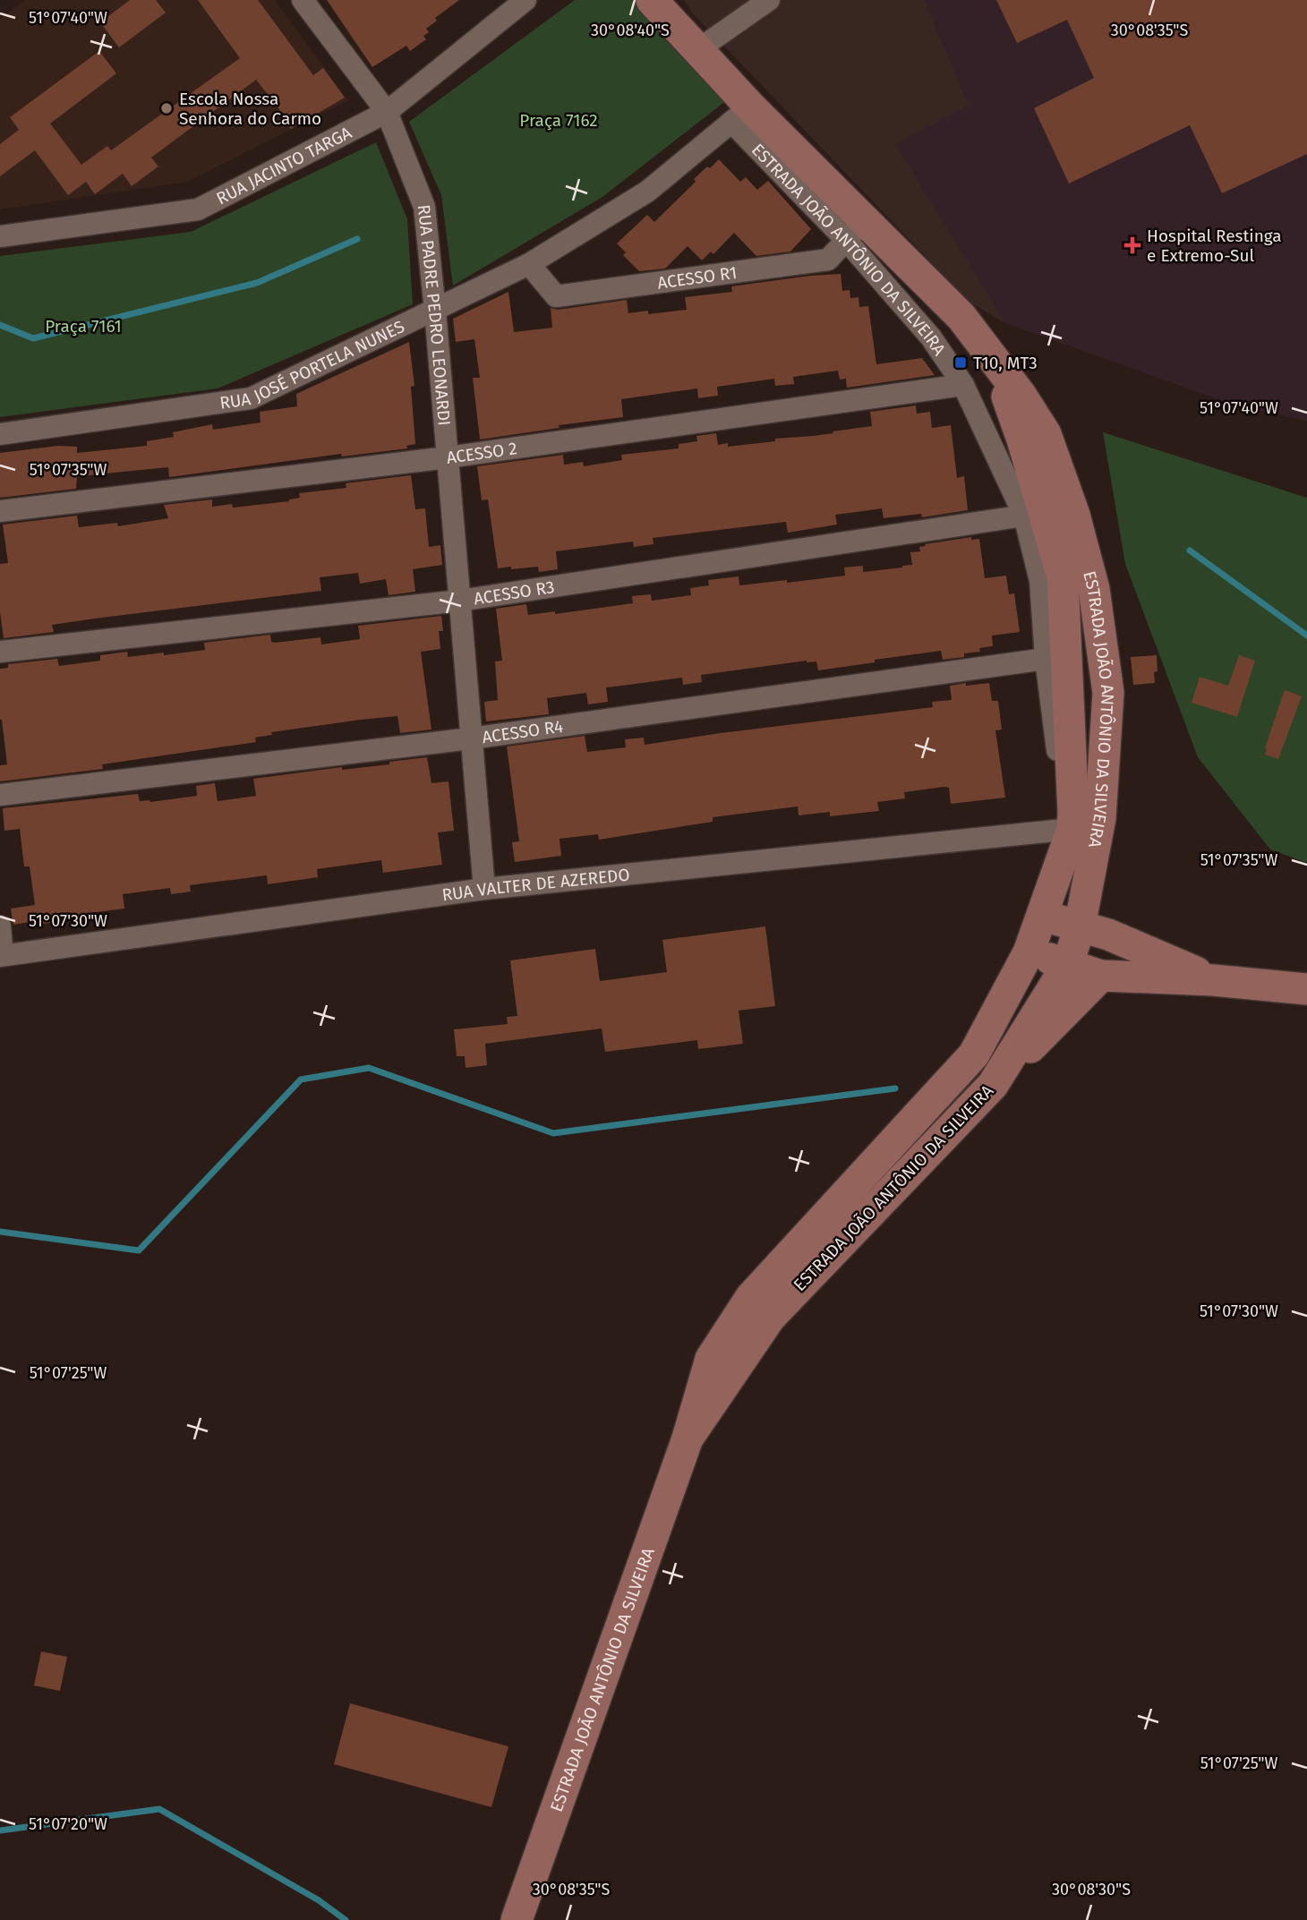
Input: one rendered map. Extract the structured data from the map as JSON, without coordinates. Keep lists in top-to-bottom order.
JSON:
{
  "streets": {
    "main road": ["ESTRADA JOÃO ANTÔNIO DA SILVEIRA"],
    "street": [
      "RUA JACINTO TARGA",
      "ACESSO R1",
      "RUA PADRE PEDRO LEONARDI",
      "RUA JOSÉ PORTELA NUNES",
      "ACESSO 2",
      "ACESSO R3",
      "ACESSO R4",
      "RUA VALTER DE AZEREDO"
    ]
  },
  "crossings": [
    ["RUA JACINTO TARGA", "RUA PADRE PEDRO LEONARDI"],
    ["ESTRADA JOÃO ANTÔNIO DA SILVEIRA", "ACESSO R1"],
    ["ESTRADA JOÃO ANTÔNIO DA SILVEIRA", "RUA JOSÉ PORTELA NUNES"],
    ["ESTRADA JOÃO ANTÔNIO DA SILVEIRA", "ACESSO 2"],
    ["ESTRADA JOÃO ANTÔNIO DA SILVEIRA", "ACESSO R3"],
    ["ESTRADA JOÃO ANTÔNIO DA SILVEIRA", "ACESSO R4"],
    ["ESTRADA JOÃO ANTÔNIO DA SILVEIRA", "RUA VALTER DE AZEREDO"],
    ["ACESSO R1", "RUA JOSÉ PORTELA NUNES"],
    ["RUA PADRE PEDRO LEONARDI", "RUA JOSÉ PORTELA NUNES"],
    ["RUA PADRE PEDRO LEONARDI", "ACESSO 2"],
    ["RUA PADRE PEDRO LEONARDI", "ACESSO R3"],
    ["RUA PADRE PEDRO LEONARDI", "ACESSO R4"],
    ["RUA PADRE PEDRO LEONARDI", "RUA VALTER DE AZEREDO"]
  ],
  "parks": ["Praça 7162", "Praça 7161"],
  "places": {
    "other": ["Escola Nossa Senhora do Carmo"],
    "health": ["Hospital Restinga e Extremo-Sul"],
    "transit": ["T10, MT3"]
  },
  "coordinates": [
    "51°07'40\"W",
    "30°08'40\"S",
    "30°08'35\"S",
    "51°07'35\"W",
    "51°07'30\"W",
    "51°07'25\"W",
    "51°07'20\"W",
    "30°08'30\"S"
  ]
}
